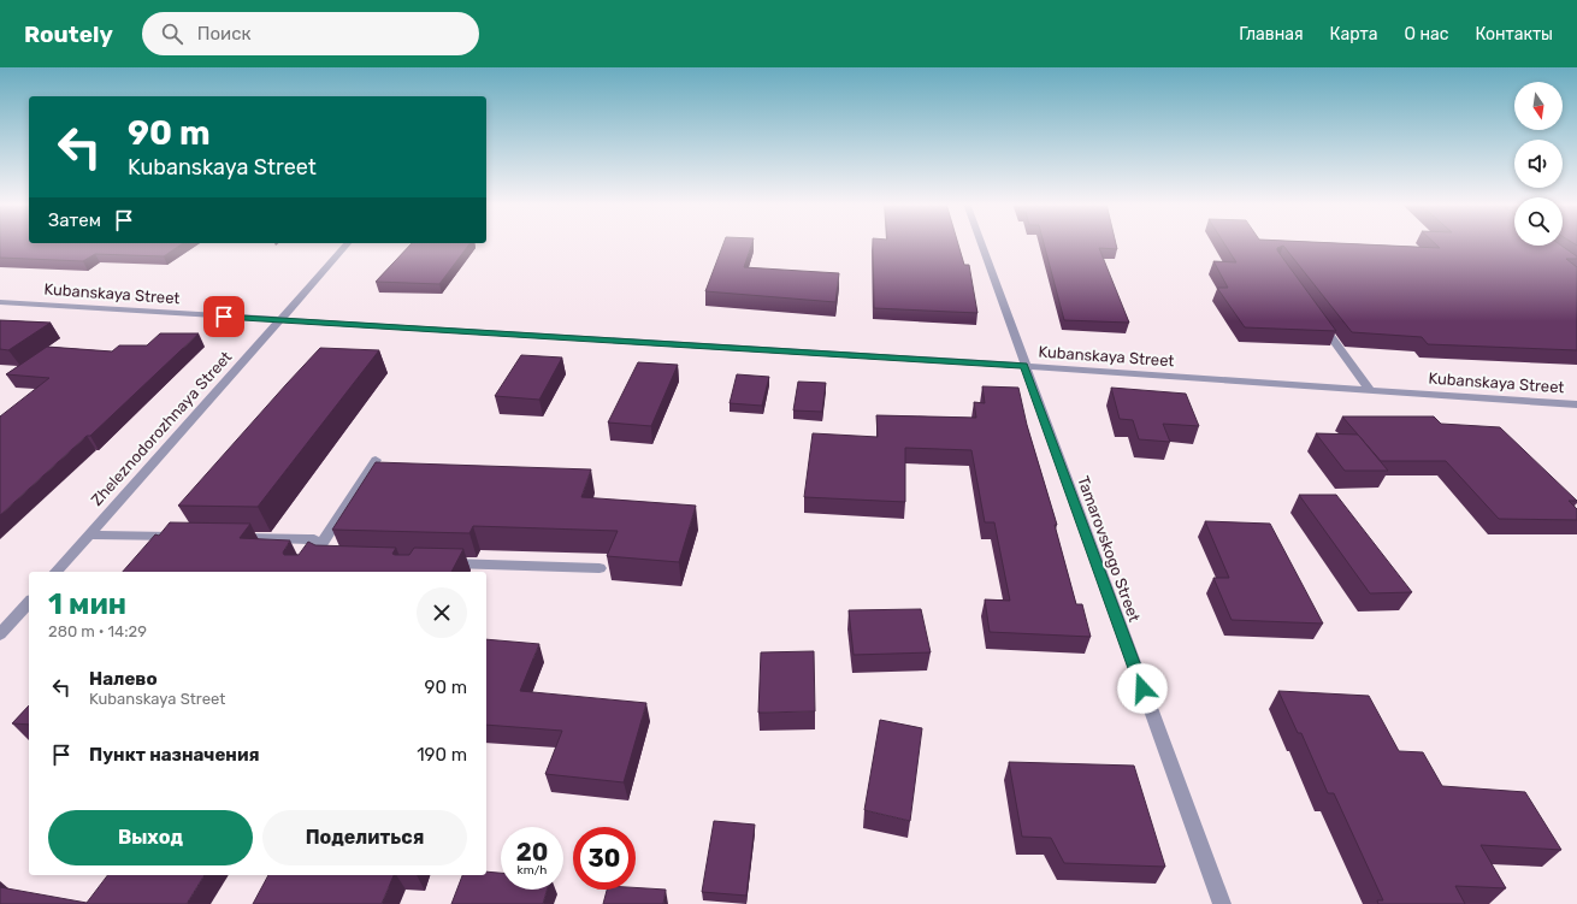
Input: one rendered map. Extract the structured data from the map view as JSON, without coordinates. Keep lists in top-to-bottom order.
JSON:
{
  "streets": {
    "street": ["Kubanskaya Street", "Zheleznodorozhnaya Street", "Tamarovskogo Street"]
  },
  "crossings": [
    ["Kubanskaya Street", "Zheleznodorozhnaya Street"],
    ["Kubanskaya Street", "Tamarovskogo Street"]
  ],
  "north": "bottom",
  "page": {
    "header": "Routely",
    "search": "Поиск",
    "nav": [
      "Главная",
      "Карта",
      "О нас",
      "Контакты"
    ],
    "turn": ["90 m", "Kubanskaya Street"],
    "then": "Затем",
    "heading": ["1 мин", "280 m · 14:29"],
    "list": [
      {
        "name": "Налево",
        "note": "Kubanskaya Street",
        "value": "90 m"
      },
      {
        "name": "Пункт назначения",
        "value": "190 m"
      }
    ],
    "buttons": ["Выход", "Поделиться"],
    "speed": "20 km/h",
    "limit": "30"
  }
}
